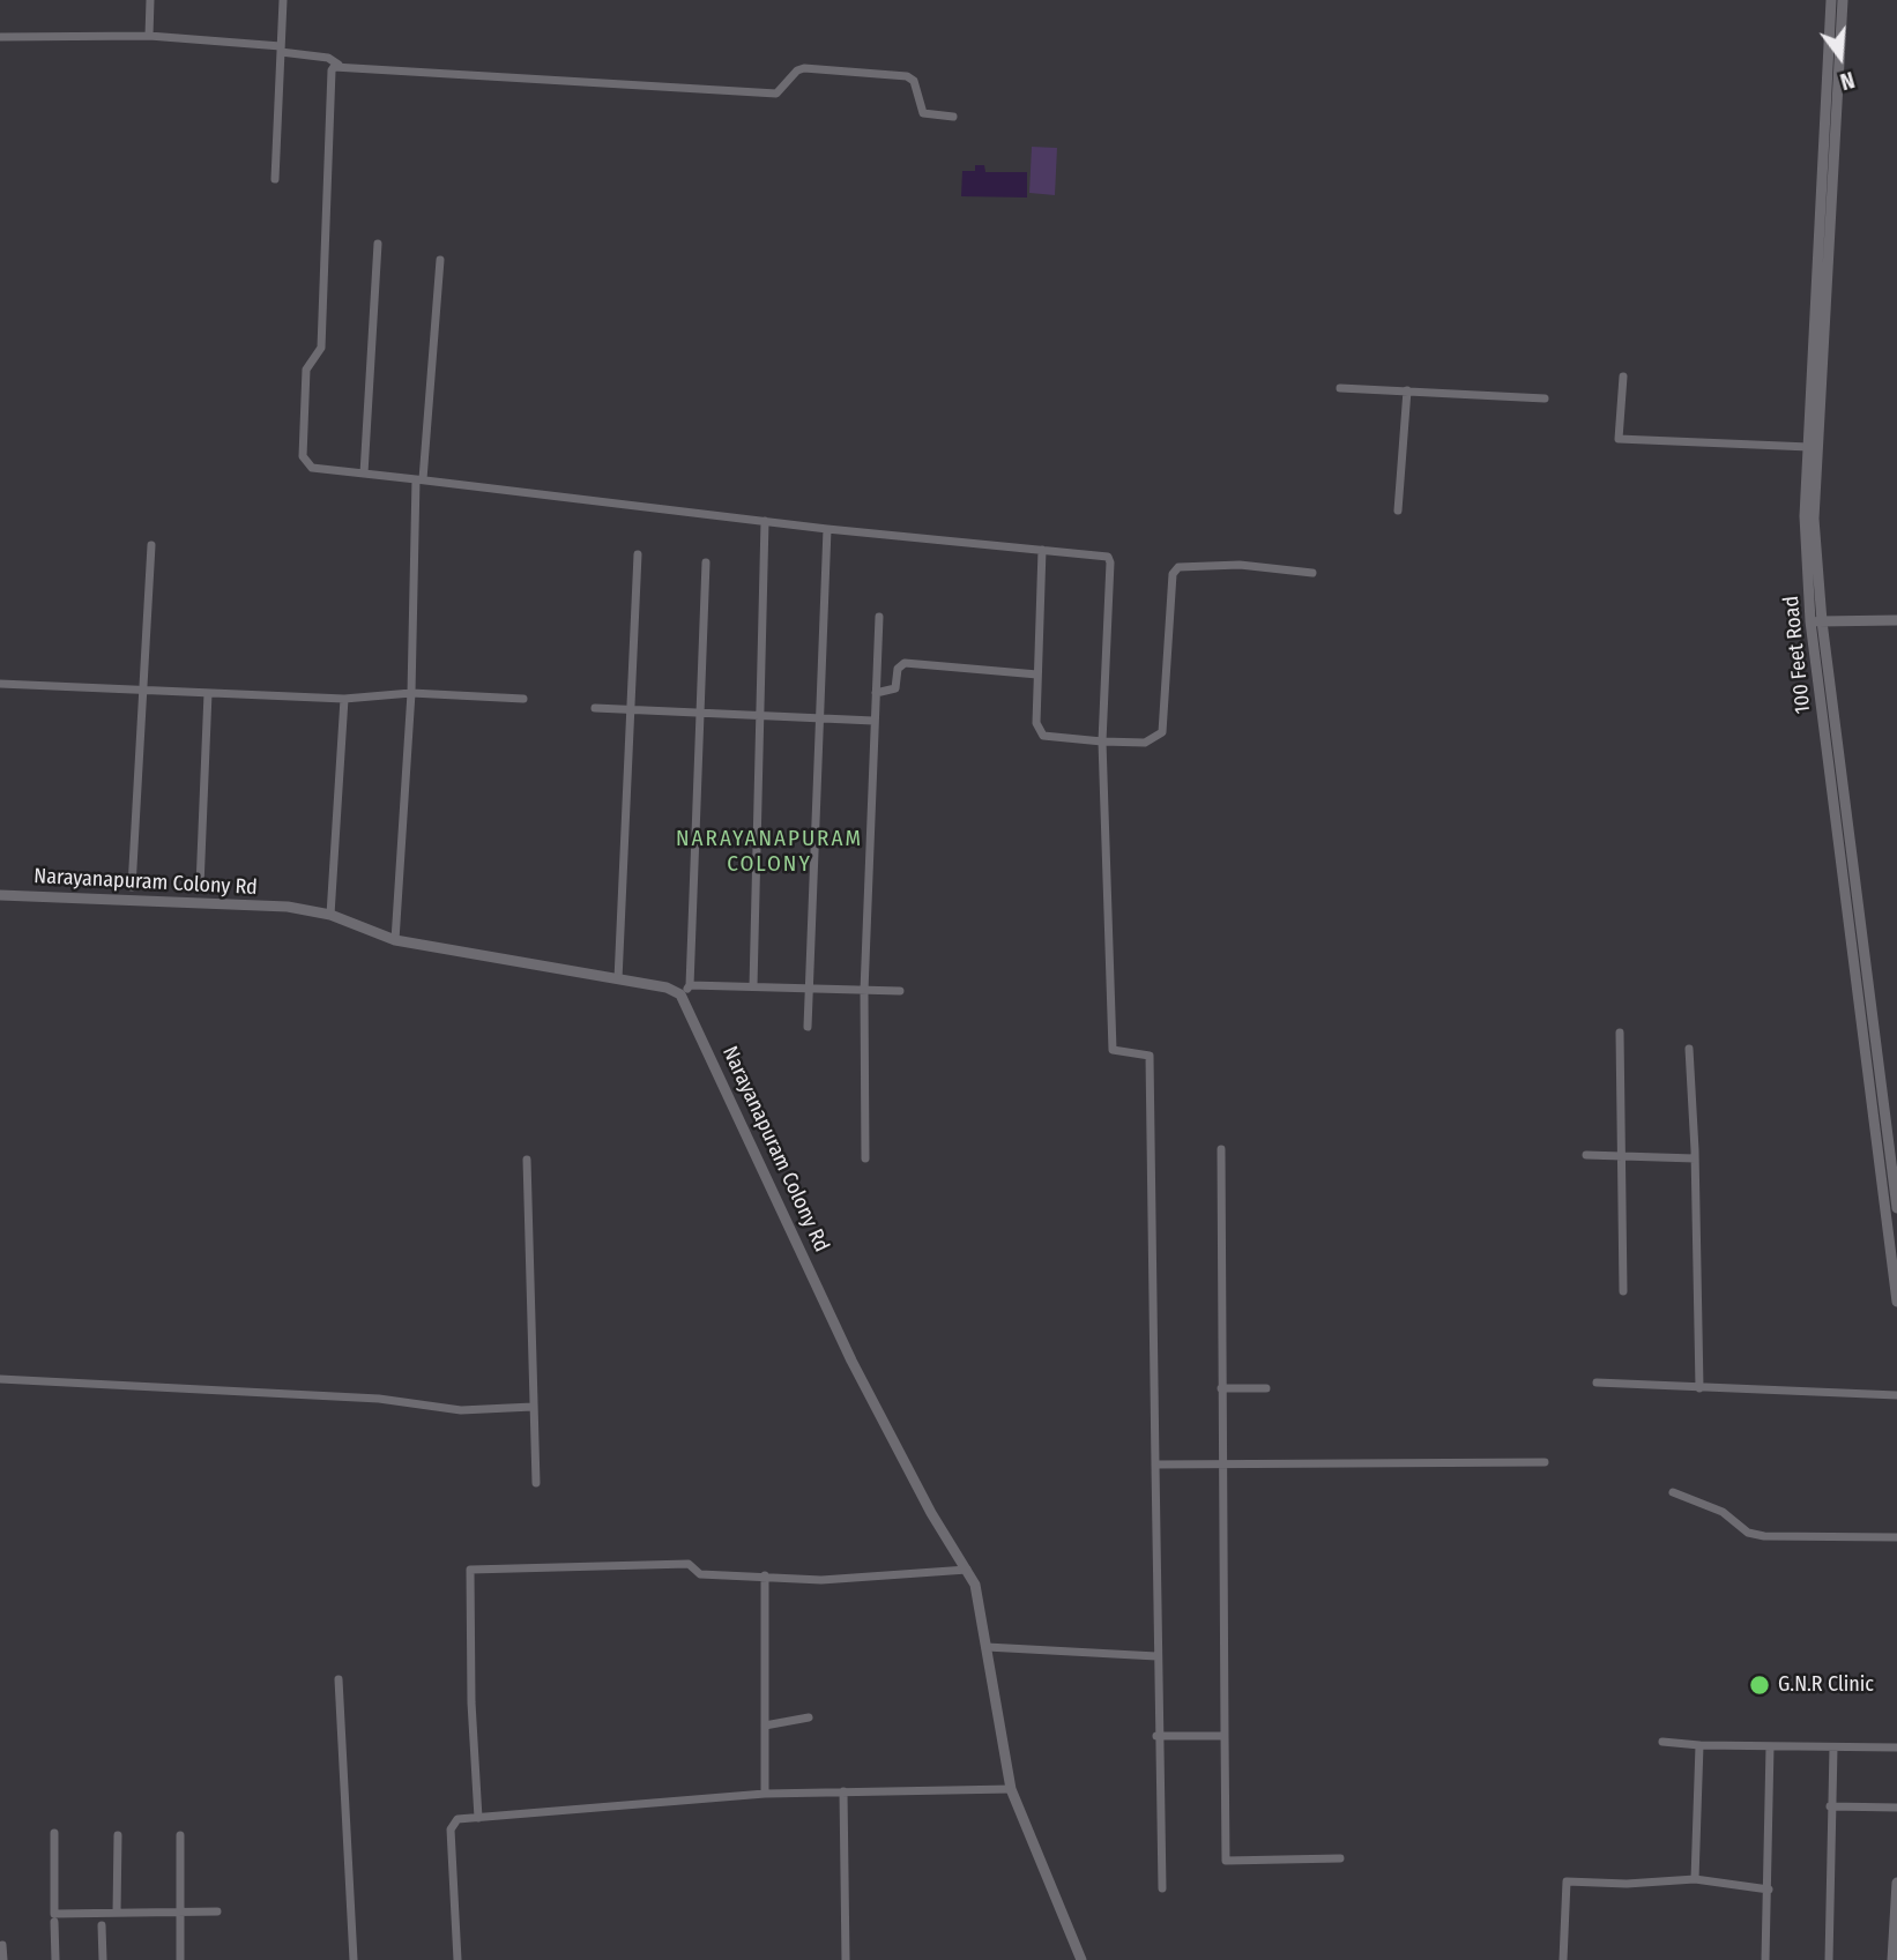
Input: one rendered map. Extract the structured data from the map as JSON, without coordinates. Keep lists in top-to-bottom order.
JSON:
{
  "streets": {
    "street": ["100 Feet Road", "Narayanapuram Colony Rd"]
  },
  "districts": ["NARAYANAPURAM COLONY"],
  "places": ["G.N.R Clinic"],
  "north": "bottom"
}
